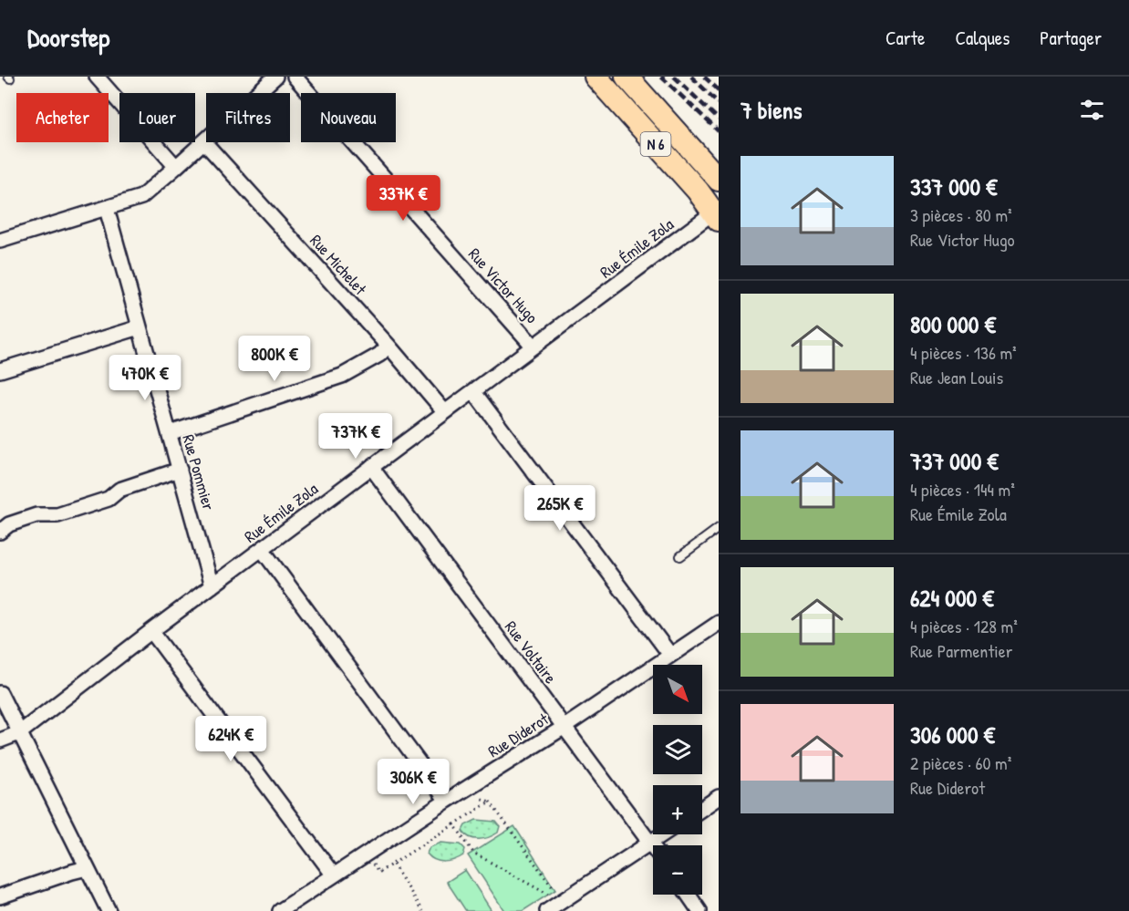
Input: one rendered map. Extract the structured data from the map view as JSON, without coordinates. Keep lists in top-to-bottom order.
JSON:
{
  "streets": {
    "main road": ["N 6"],
    "street": [
      "Rue Émile Zola",
      "Rue Michelet",
      "Rue Victor Hugo",
      "Rue Pommier",
      "Rue Voltaire",
      "Rue Diderot"
    ]
  },
  "crossings": [
    ["N 6", "Rue Émile Zola"],
    ["Rue Émile Zola", "Rue Michelet"],
    ["Rue Émile Zola", "Rue Victor Hugo"],
    ["Rue Émile Zola", "Rue Pommier"],
    ["Rue Émile Zola", "Rue Voltaire"],
    ["Rue Voltaire", "Rue Diderot"]
  ],
  "north": "bottom right",
  "page": {
    "header": "Doorstep",
    "nav": ["Carte", "Calques", "Partager"],
    "heading": "7 biens",
    "chip": [
      "Acheter",
      "Louer",
      "Filtres",
      "Nouveau"
    ],
    "list": [
      {
        "name": "337 000 €",
        "note": "3 pièces · 80 m² · Rue Victor Hugo"
      },
      {
        "name": "800 000 €",
        "note": "4 pièces · 136 m² · Rue Jean Louis"
      },
      {
        "name": "737 000 €",
        "note": "4 pièces · 144 m² · Rue Émile Zola"
      },
      {
        "name": "624 000 €",
        "note": "4 pièces · 128 m² · Rue Parmentier"
      },
      {
        "name": "306 000 €",
        "note": "2 pièces · 60 m² · Rue Diderot"
      }
    ],
    "price": [
      "337K €",
      "800K €",
      "470K €",
      "737K €",
      "265K €",
      "624K €",
      "306K €"
    ],
    "map_buttons": ["+", "−"]
  }
}
